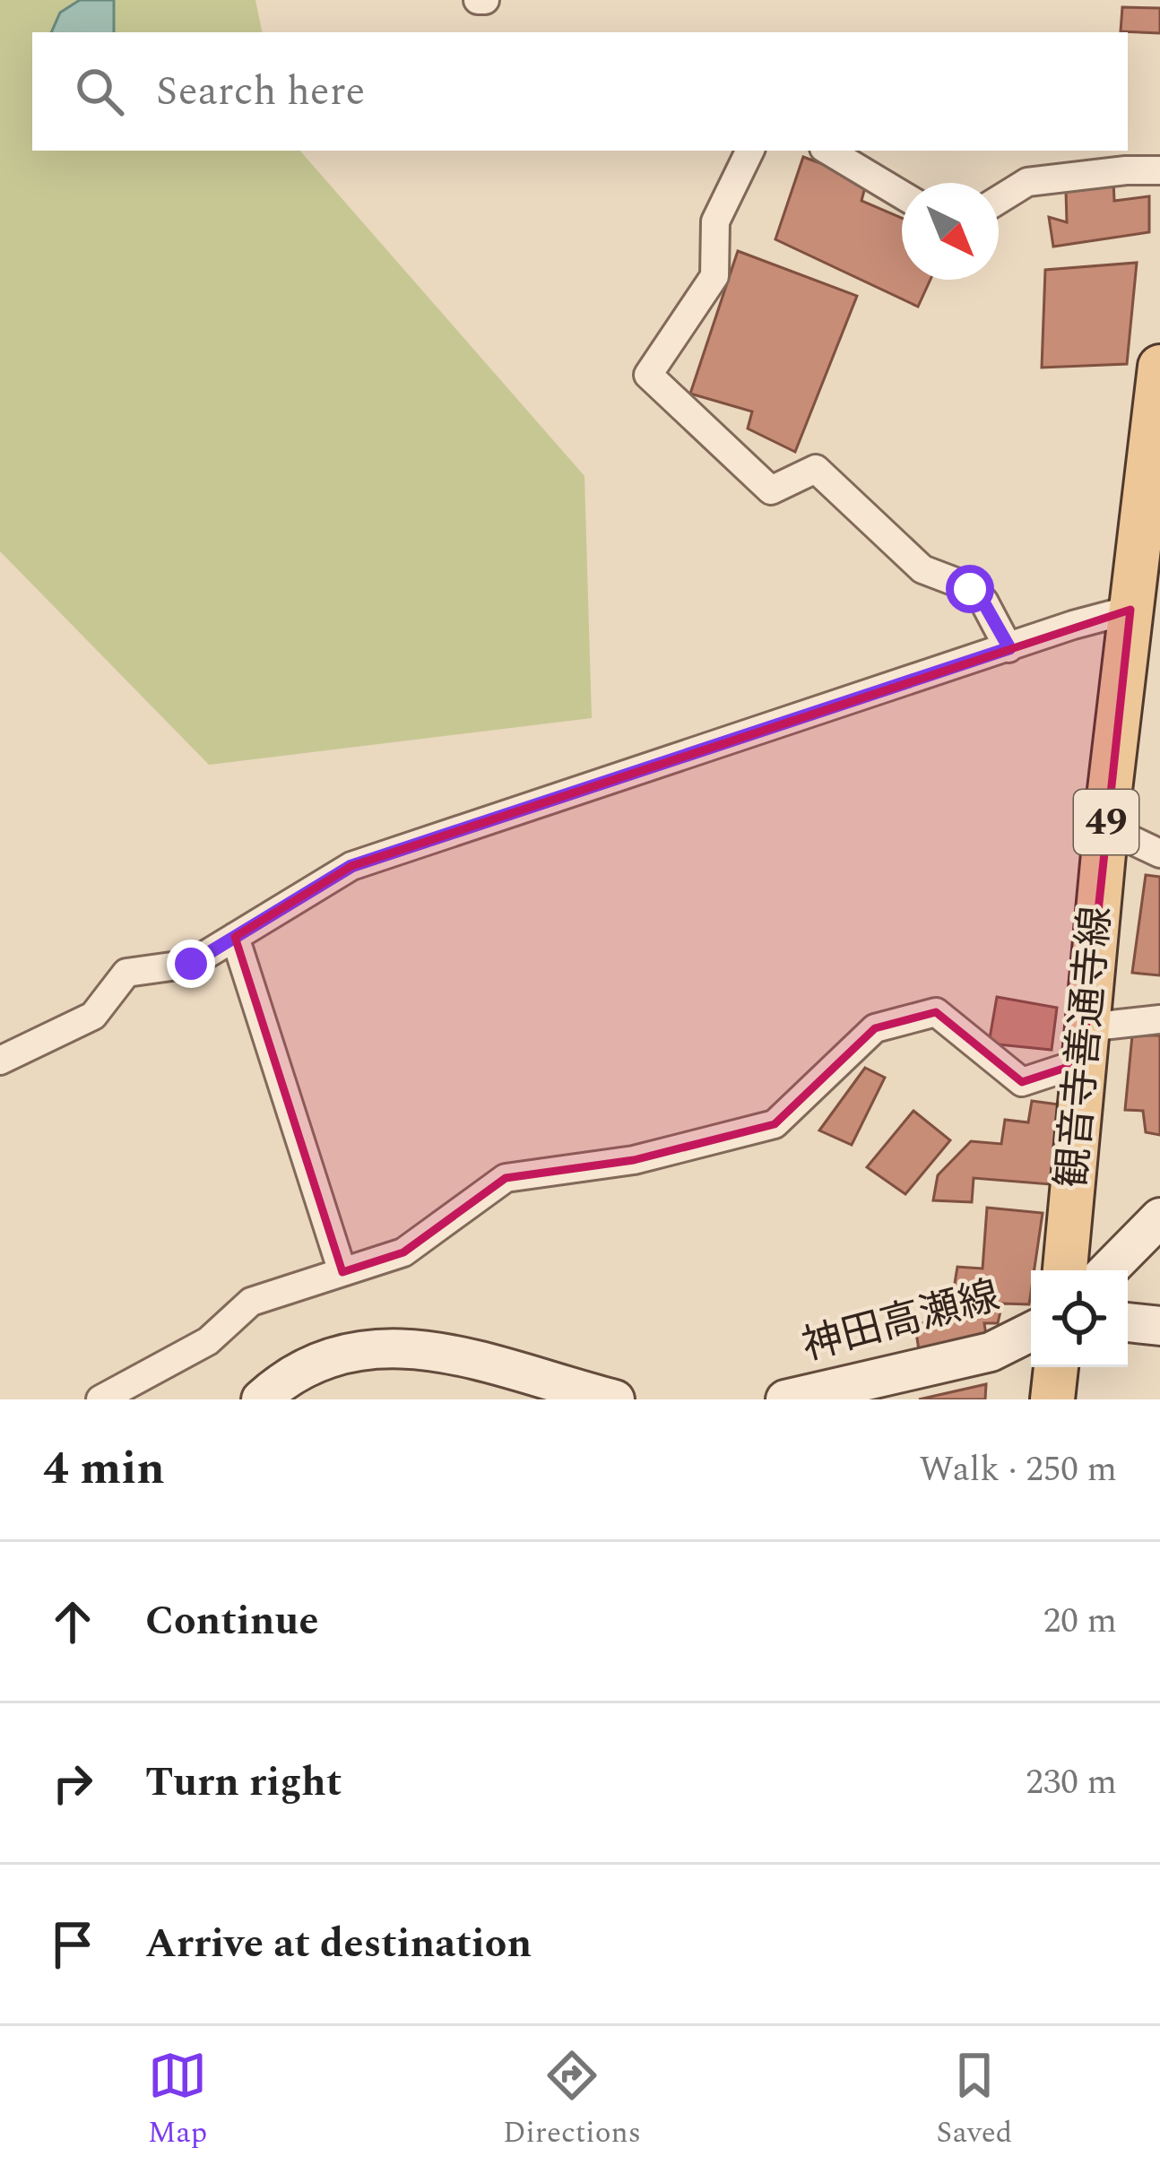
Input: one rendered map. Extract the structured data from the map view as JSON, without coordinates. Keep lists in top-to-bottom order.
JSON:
{
  "streets": {
    "main road": ["49", "観音寺善通寺線", "神田高瀬線"]
  },
  "north": "bottom right",
  "page": {
    "search": "Search here",
    "heading": ["4 min", "Walk · 250 m"],
    "list": [
      ["Continue", "20 m"],
      ["Turn right", "230 m"],
      "Arrive at destination"
    ],
    "nav": ["Map", "Directions", "Saved"]
  }
}
